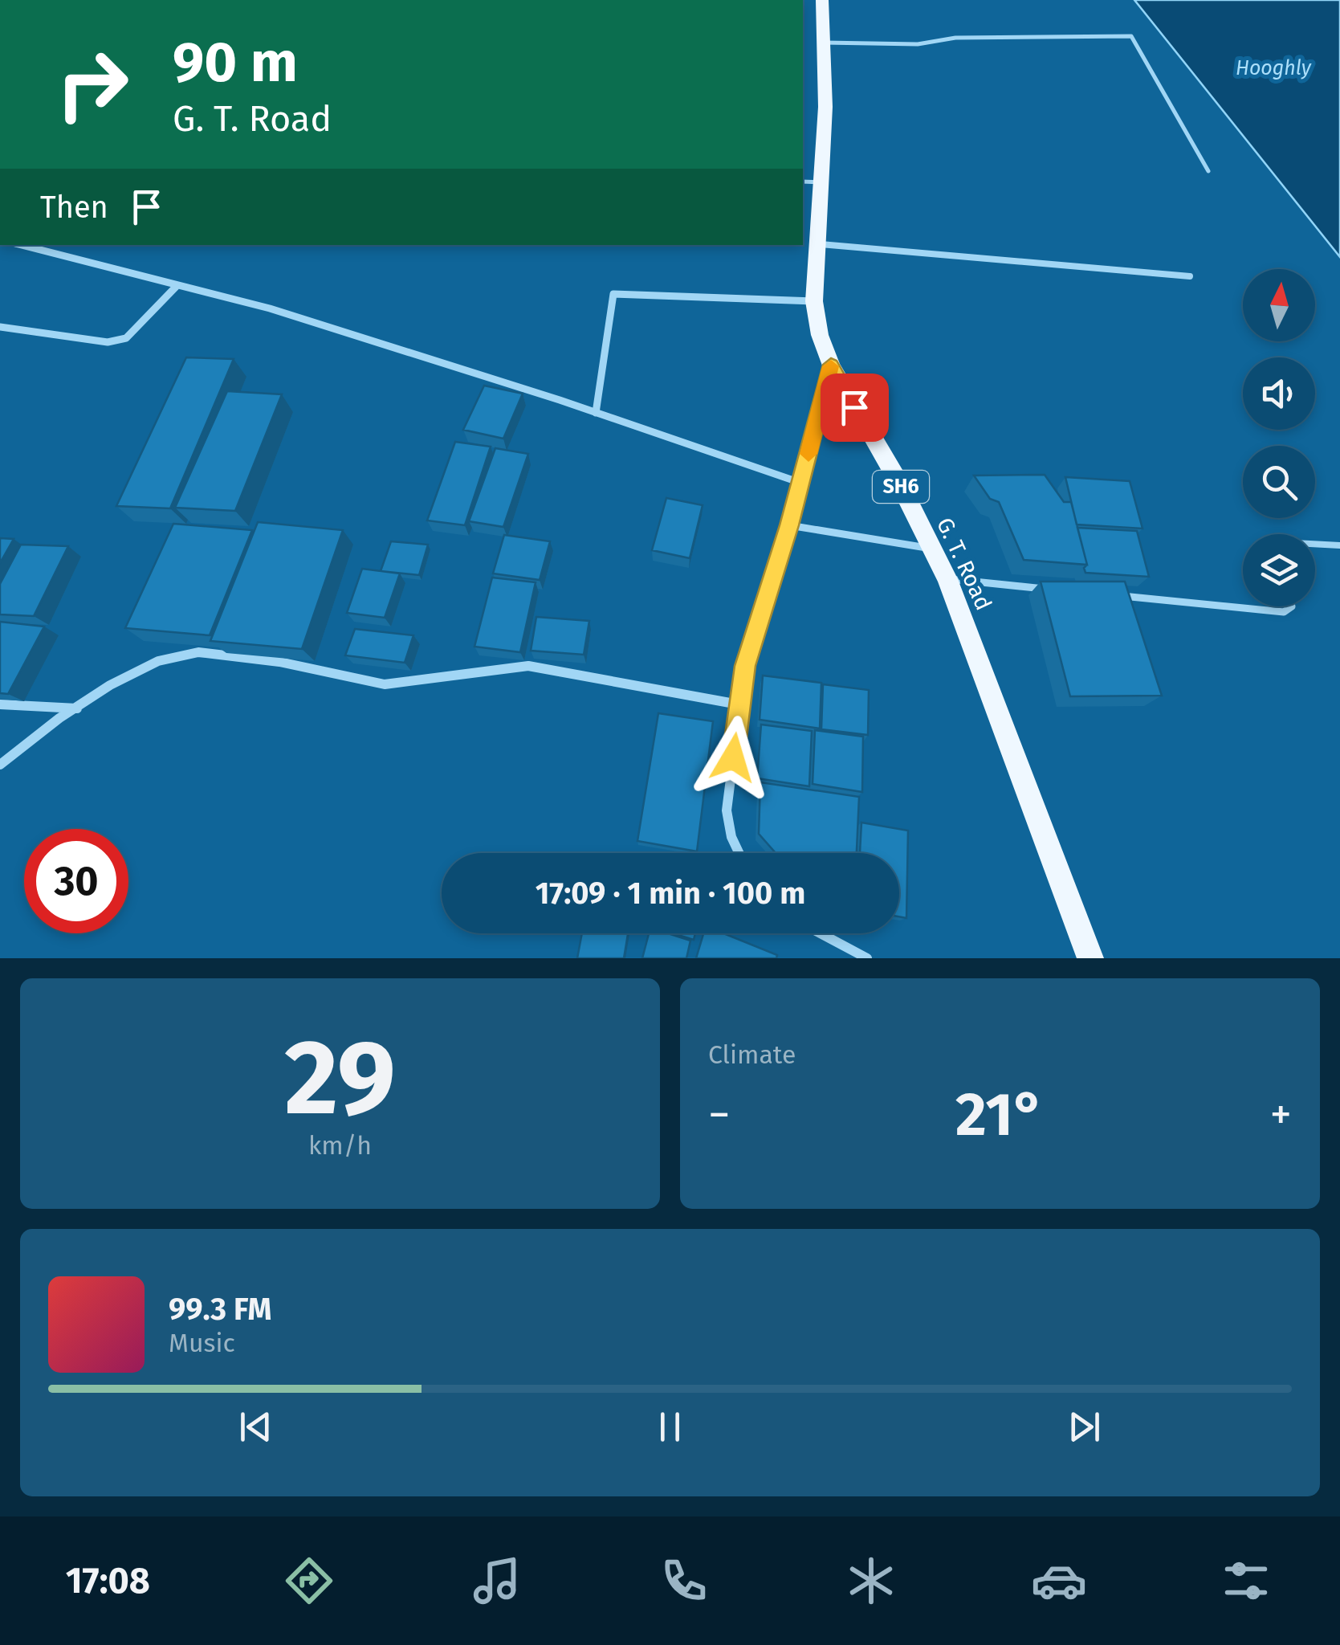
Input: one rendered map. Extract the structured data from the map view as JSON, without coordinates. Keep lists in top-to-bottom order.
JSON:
{
  "streets": {
    "main road": ["SH6", "G. T. Road"]
  },
  "water": ["Hooghly"],
  "north": "top",
  "page": {
    "turn": ["90 m", "G. T. Road"],
    "then": "Then",
    "limit": "30",
    "trip": "17:09 · 1 min · 100 m",
    "tile": [
      ["29", "km/h"],
      "Climate"
    ],
    "heat": ["−", "21°", "+"],
    "song": ["99.3 FM", "Music"],
    "tabs": "17:08"
  }
}
